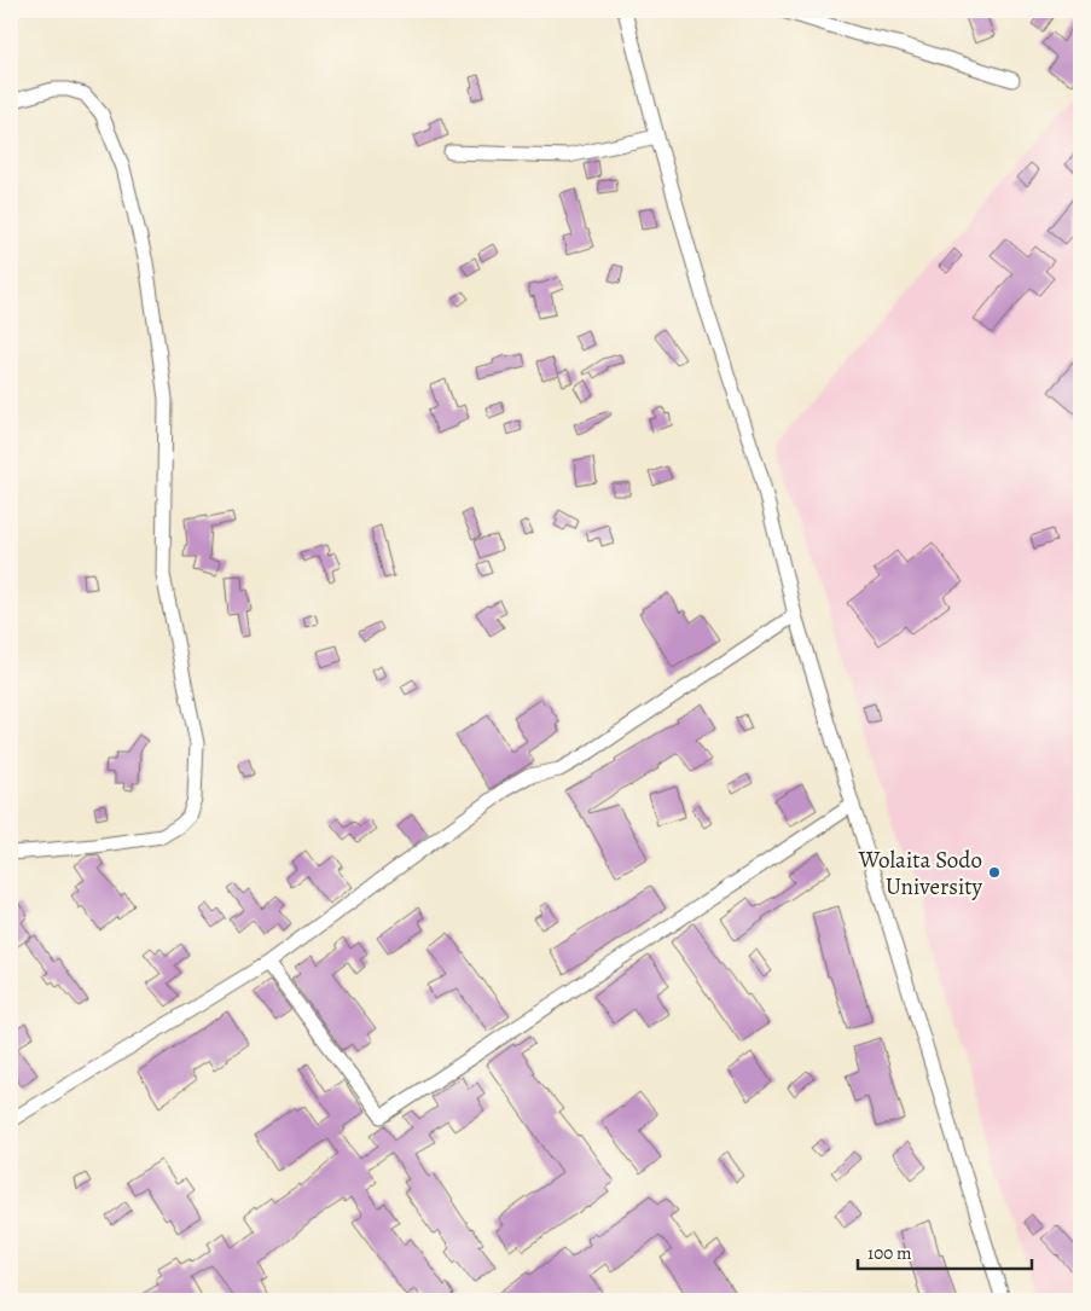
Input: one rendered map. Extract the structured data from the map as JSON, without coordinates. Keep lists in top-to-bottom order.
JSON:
{
  "places": ["Wolaita Sodo University"],
  "scale_bar": "100 m"
}
